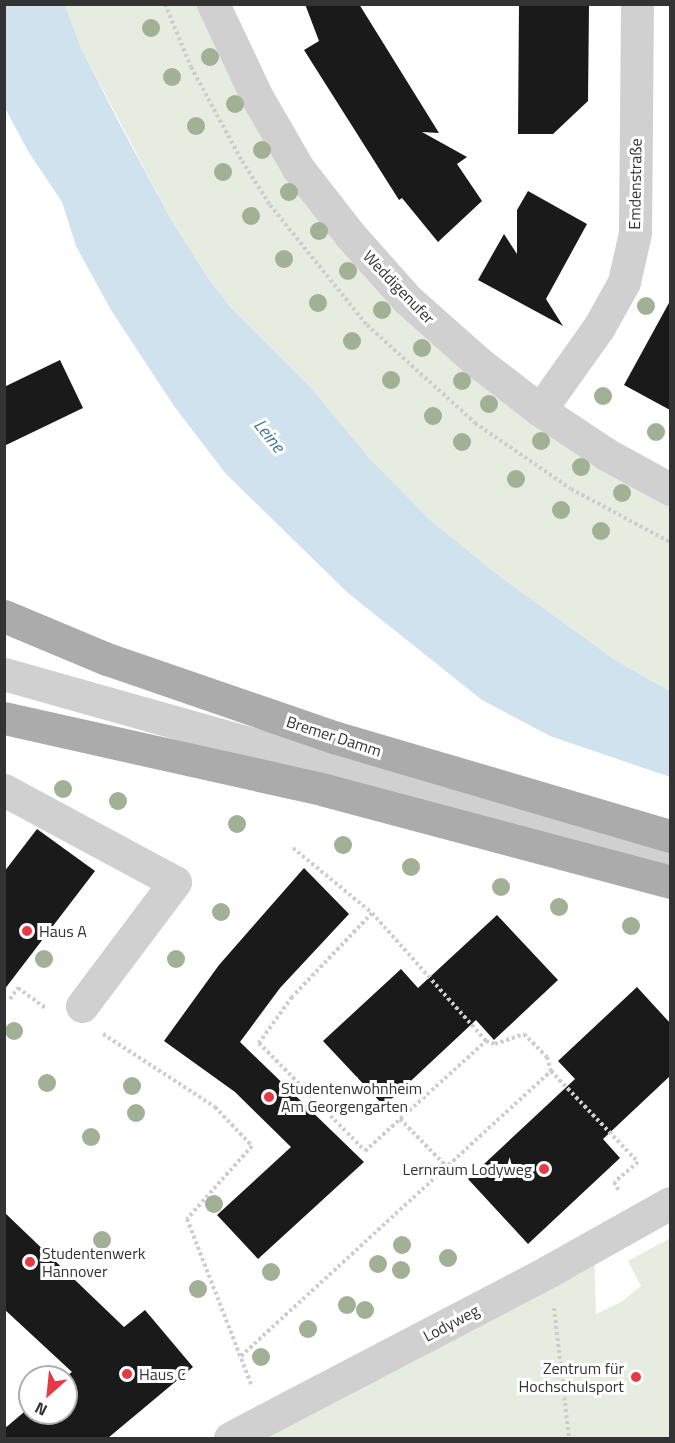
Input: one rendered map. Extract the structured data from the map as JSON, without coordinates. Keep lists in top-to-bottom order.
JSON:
{
  "streets": {
    "main road": ["Bremer Damm"],
    "street": ["Emdenstraße", "Weddigenufer", "Lodyweg"]
  },
  "crossings": [
    ["Emdenstraße", "Weddigenufer"]
  ],
  "water": ["Leine"],
  "places": [
    "Haus A",
    "Studentenwohnheim Am Georgengarten",
    "Lernraum Lodyweg",
    "Studentenwerk Hannover",
    "Haus C",
    "Zentrum für Hochschulsport"
  ],
  "north": "bottom left"
}
